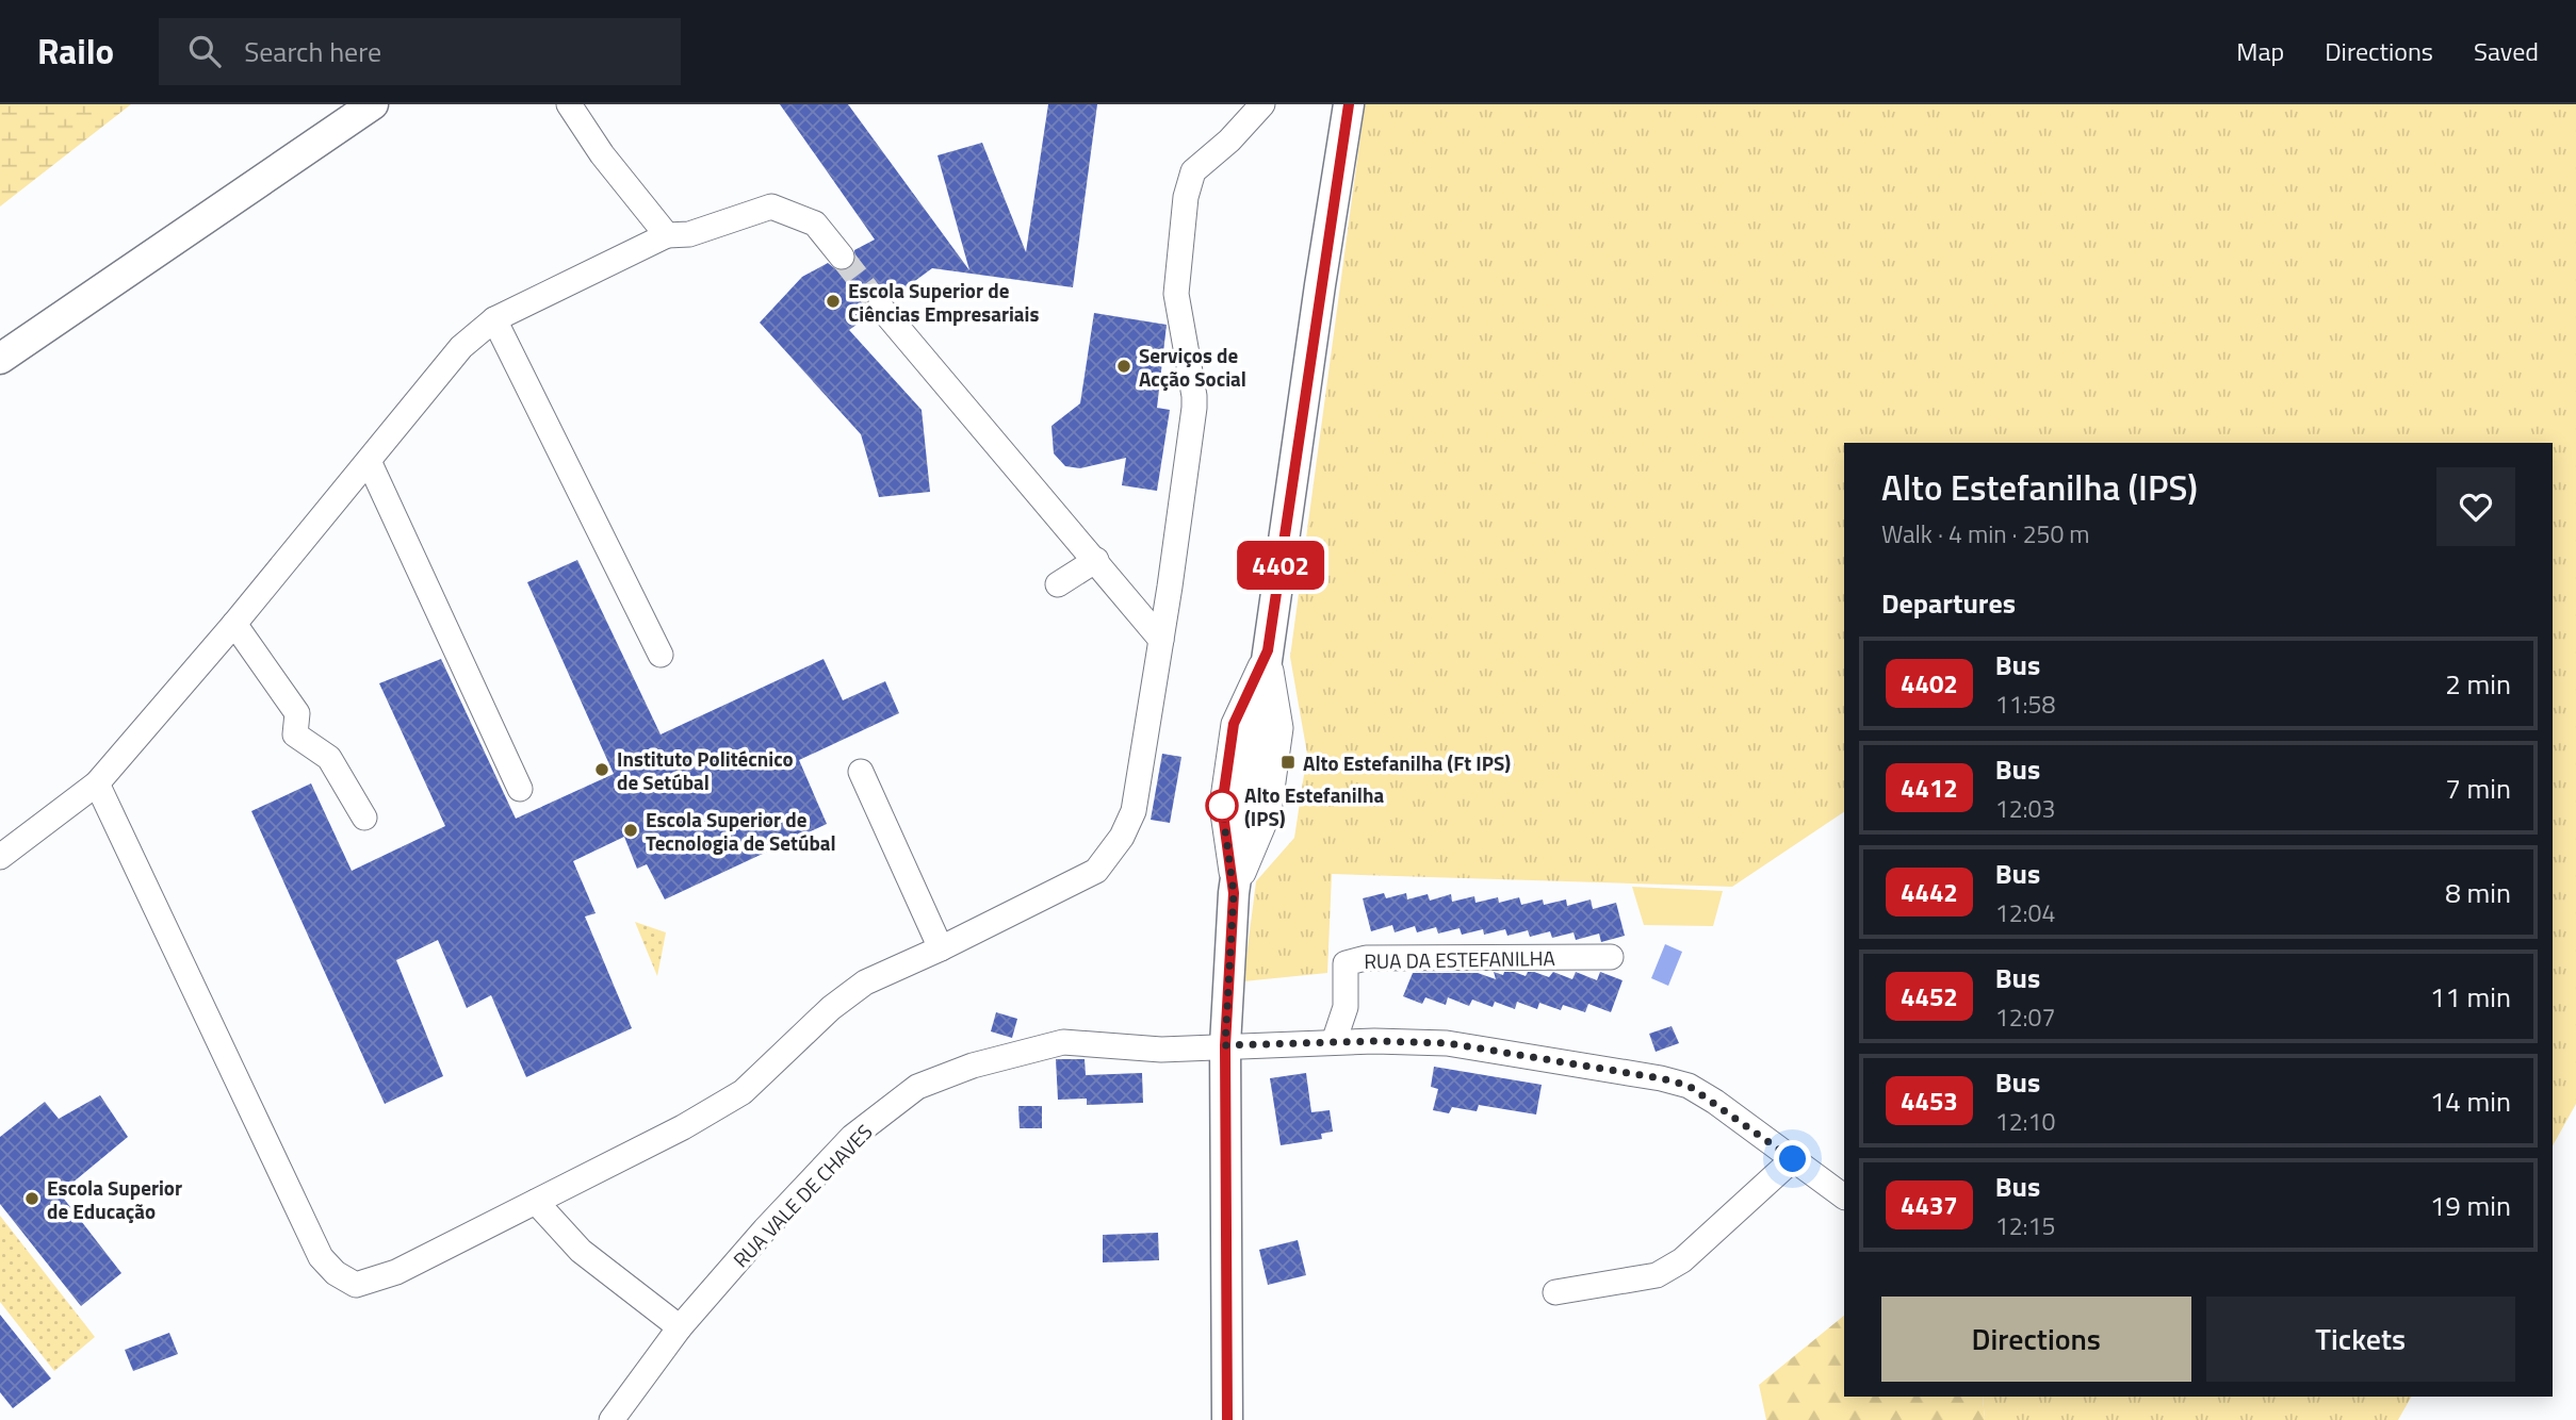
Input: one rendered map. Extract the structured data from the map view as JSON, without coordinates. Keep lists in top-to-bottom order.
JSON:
{
  "streets": {
    "street": ["RUA DA ESTEFANILHA", "RUA VALE DE CHAVES"]
  },
  "places": {
    "other": [
      "Escola Superior de Ciências Empresariais",
      "Serviços de Acção Social",
      "Instituto Politécnico de Setúbal",
      "Alto Estefanilha (IPS)",
      "Escola Superior de Tecnologia de Setúbal",
      "Escola Superior de Educação"
    ],
    "transit": ["Alto Estefanilha (Ft IPS)"]
  },
  "lines": ["bus line 4402"],
  "page": {
    "header": "Railo",
    "search": "Search here",
    "nav": ["Map", "Directions", "Saved"],
    "on_map": "4402",
    "heading": [
      ["Alto Estefanilha (IPS)", "Walk · 4 min · 250 m"],
      "Departures"
    ],
    "list": [
      {
        "mark": "4402",
        "name": "Bus",
        "note": "11:58",
        "value": "2 min"
      },
      {
        "mark": "4412",
        "name": "Bus",
        "note": "12:03",
        "value": "7 min"
      },
      {
        "mark": "4442",
        "name": "Bus",
        "note": "12:04",
        "value": "8 min"
      },
      {
        "mark": "4452",
        "name": "Bus",
        "note": "12:07",
        "value": "11 min"
      },
      {
        "mark": "4453",
        "name": "Bus",
        "note": "12:10",
        "value": "14 min"
      },
      {
        "mark": "4437",
        "name": "Bus",
        "note": "12:15",
        "value": "19 min"
      }
    ],
    "buttons": ["Directions", "Tickets"]
  }
}
